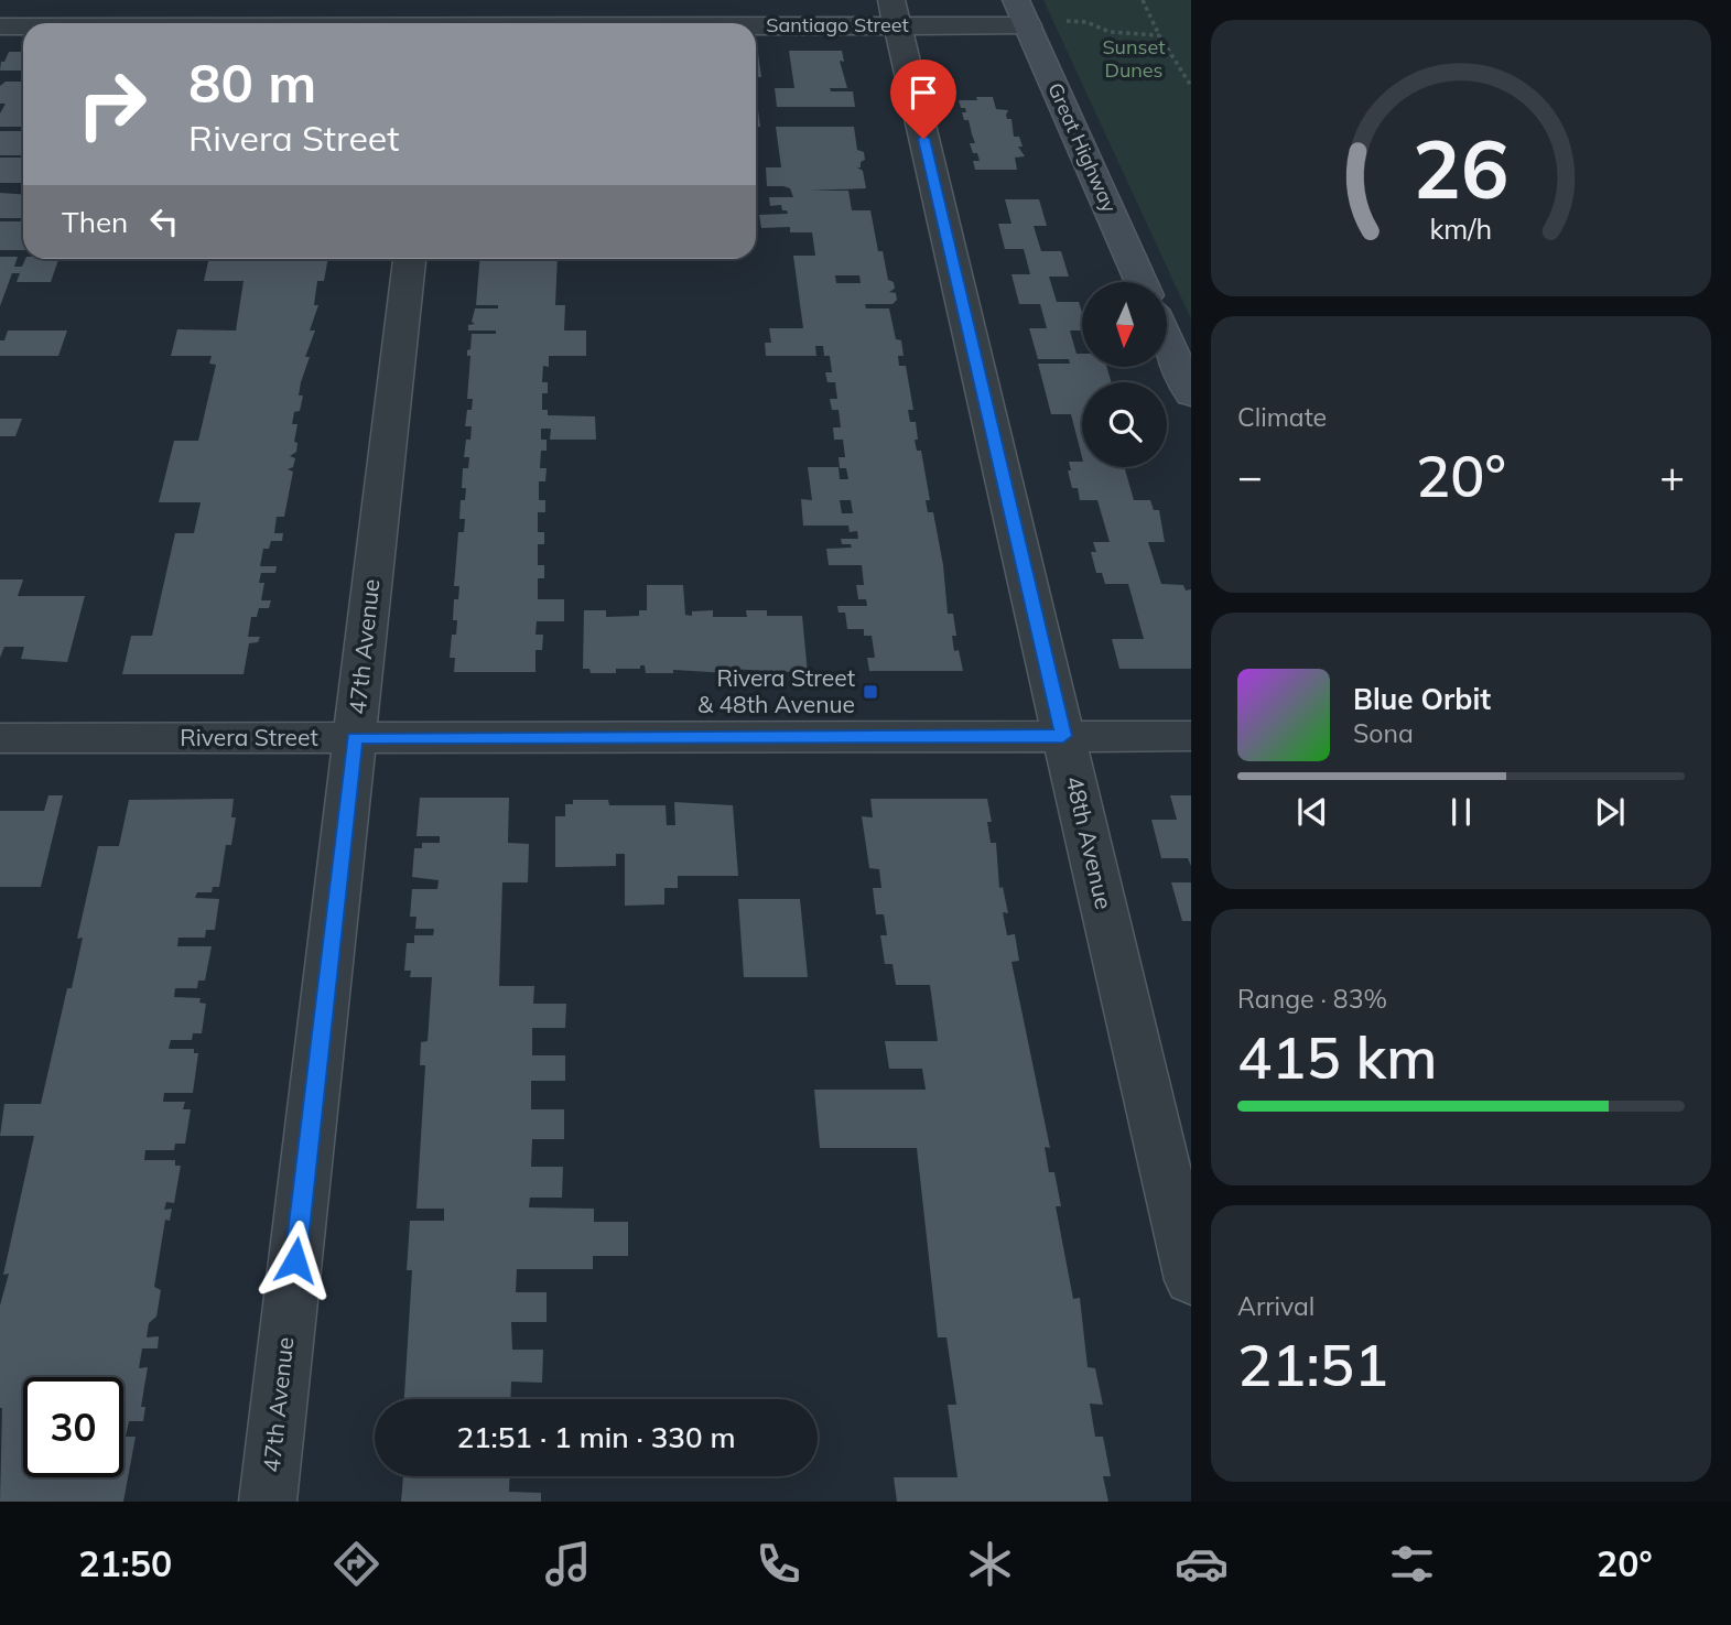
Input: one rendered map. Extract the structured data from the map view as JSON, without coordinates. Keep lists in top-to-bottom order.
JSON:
{
  "streets": {
    "street": [
      "Santiago Street",
      "Great Highway",
      "47th Avenue",
      "Rivera Street",
      "48th Avenue"
    ]
  },
  "crossings": [
    ["Santiago Street", "Great Highway"],
    ["Santiago Street", "48th Avenue"],
    ["47th Avenue", "Rivera Street"],
    ["Rivera Street", "48th Avenue"]
  ],
  "parks": ["Sunset Dunes"],
  "places": {
    "transit": ["Rivera Street & 48th Avenue"]
  },
  "north": "bottom",
  "page": {
    "turn": ["80 m", "Rivera Street"],
    "then": "Then",
    "tile": [
      "Climate",
      ["Range · 83%", "415 km"],
      ["Arrival", "21:51"]
    ],
    "heat": ["−", "20°", "+"],
    "song": ["Blue Orbit", "Sona"],
    "limit": "30",
    "trip": "21:51 · 1 min · 330 m",
    "tabs": ["21:50", "20°"],
    "gauge": ["26", "km/h"]
  }
}
